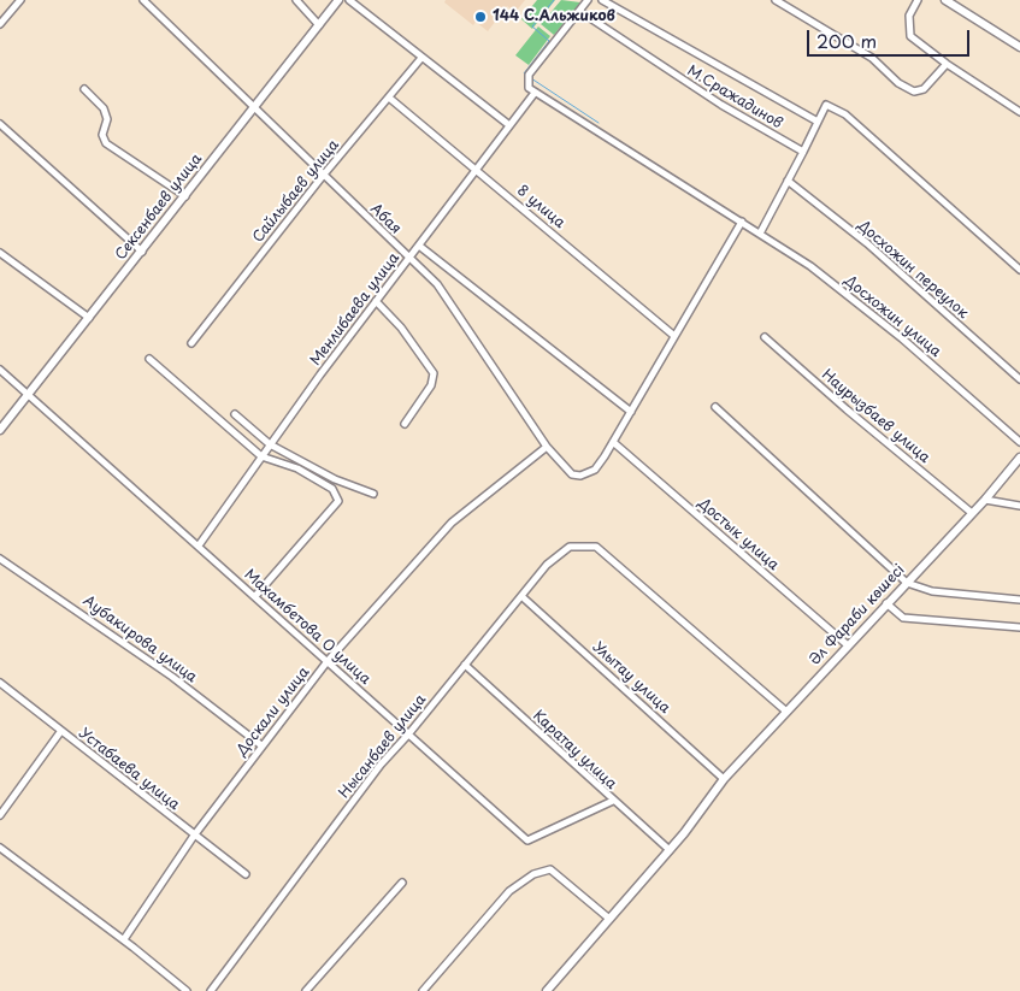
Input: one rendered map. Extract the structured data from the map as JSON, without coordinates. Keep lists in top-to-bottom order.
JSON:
{
  "streets": {
    "street": [
      "М.Сражадинов",
      "Сайлыбаев улица",
      "Сексенбаев улица",
      "8 улица",
      "Абая",
      "Досхожин переулок",
      "Менлибаева улица",
      "Досхожин улица",
      "Наурызбаев улица",
      "Достык улица",
      "Әл Фараби көшесі",
      "Махамбетова О улица",
      "Аубакирова улица",
      "Улытау улица",
      "Доскали улица",
      "Нысанбаев улица",
      "Каратау улица",
      "Устабаева улица"
    ]
  },
  "crossings": [
    ["Сайлыбаев улица", "8 улица"],
    ["Сайлыбаев улица", "Абая"],
    ["Сексенбаев улица", "Абая"],
    ["Сексенбаев улица", "Махамбетова О улица"],
    ["8 улица", "Менлибаева улица"],
    ["Абая", "Менлибаева улица"],
    ["Абая", "Достык улица"],
    ["Абая", "Доскали улица"],
    ["Менлибаева улица", "Досхожин улица"],
    ["Менлибаева улица", "Махамбетова О улица"],
    ["Наурызбаев улица", "Әл Фараби көшесі"],
    ["Достык улица", "Әл Фараби көшесі"],
    ["Әл Фараби көшесі", "Улытау улица"],
    ["Әл Фараби көшесі", "Нысанбаев улица"],
    ["Әл Фараби көшесі", "Каратау улица"],
    ["Махамбетова О улица", "Доскали улица"],
    ["Махамбетова О улица", "Нысанбаев улица"],
    ["Махамбетова О улица", "Каратау улица"],
    ["Аубакирова улица", "Доскали улица"],
    ["Улытау улица", "Нысанбаев улица"],
    ["Доскали улица", "Устабаева улица"],
    ["Нысанбаев улица", "Каратау улица"]
  ],
  "places": ["144 С.Альжиков"],
  "scale_bar": "200 m"
}
